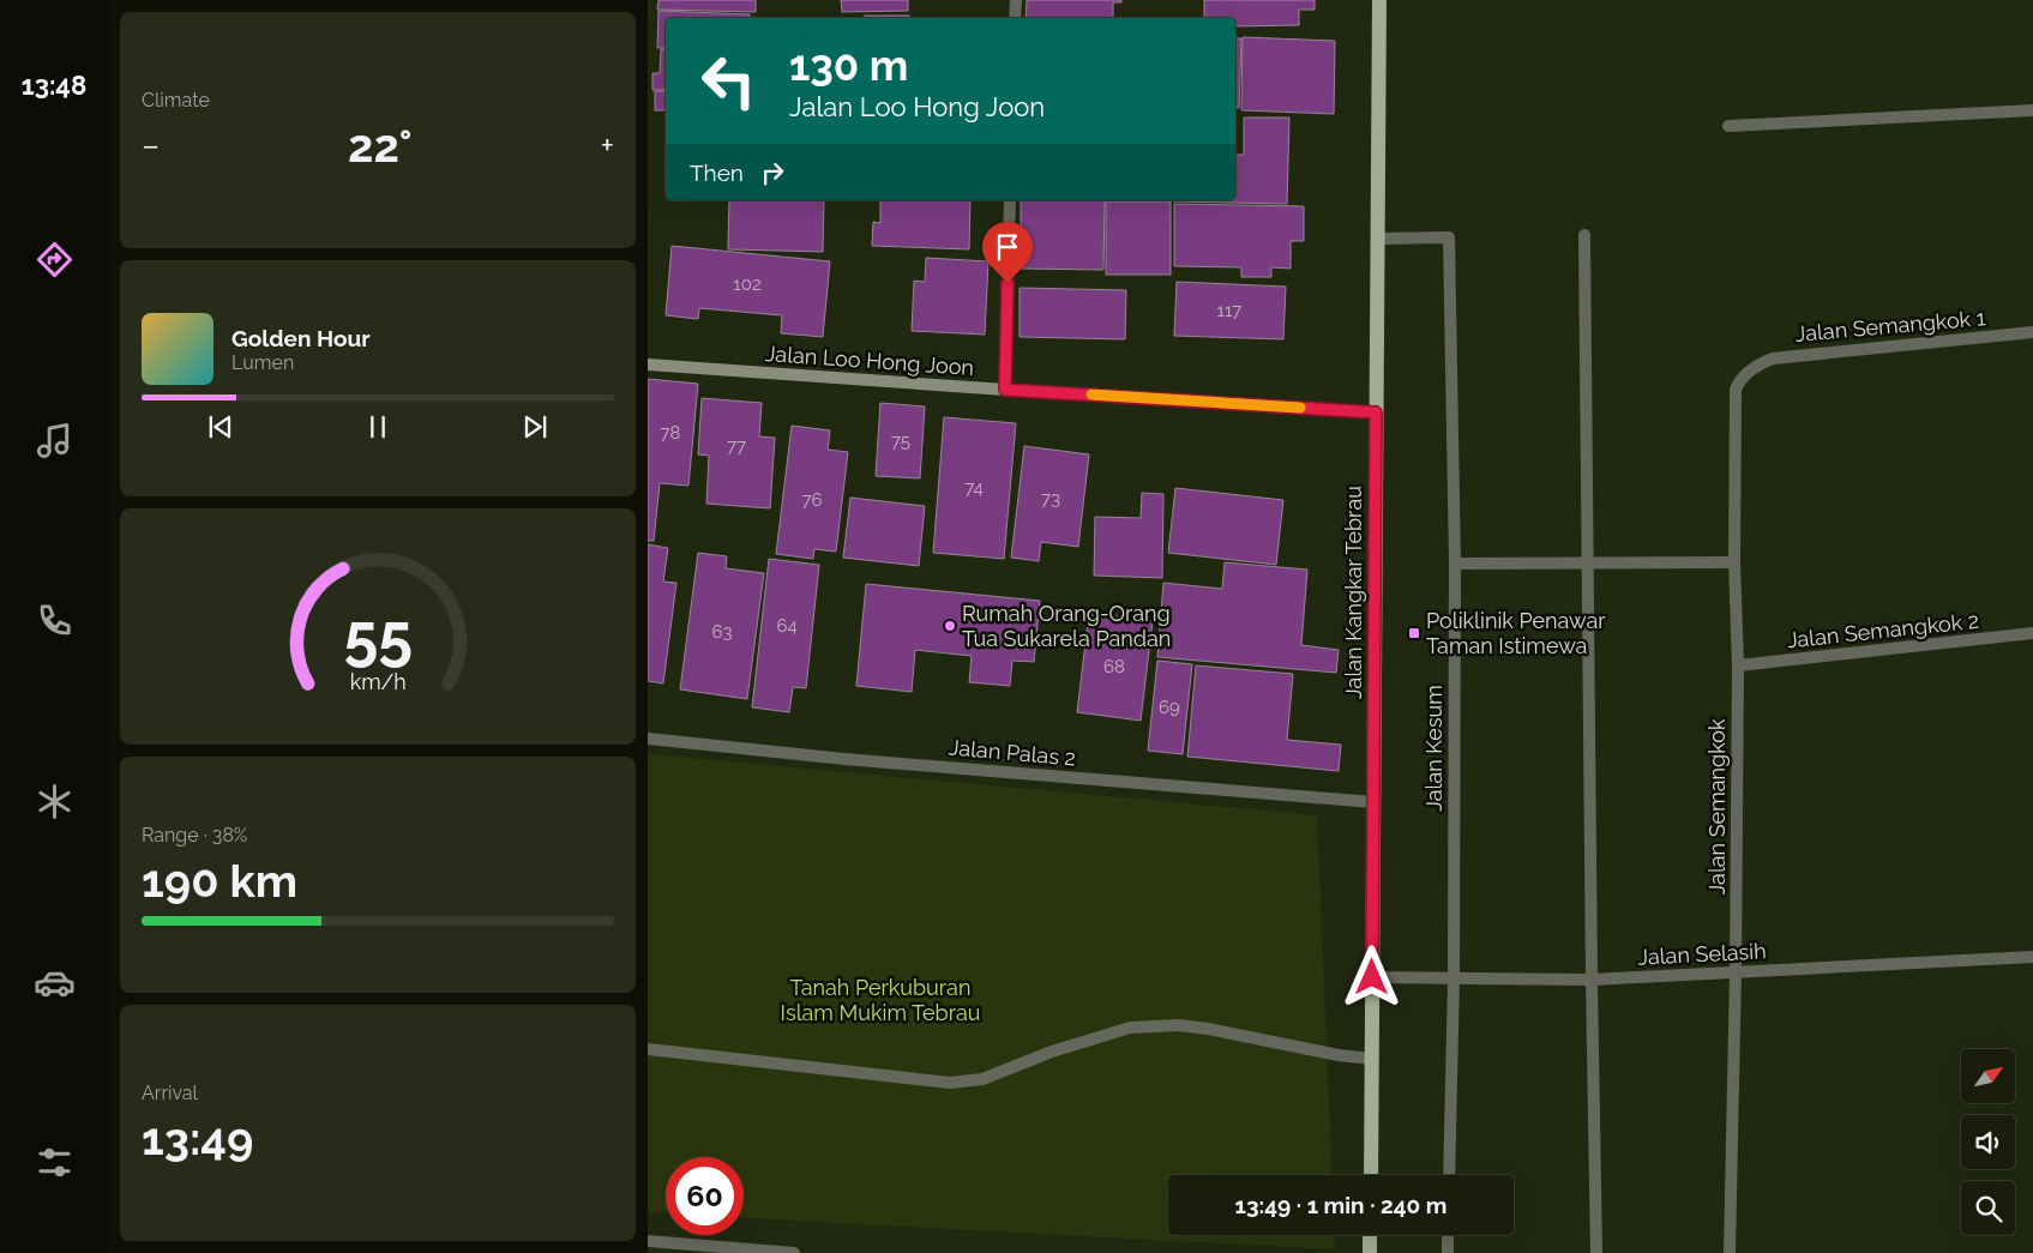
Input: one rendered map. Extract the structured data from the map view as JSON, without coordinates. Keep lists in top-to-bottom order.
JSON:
{
  "streets": {
    "main road": ["Jalan Kangkar Tebrau"],
    "street": [
      "Jalan Semangkok 1",
      "Jalan Loo Hong Joon",
      "Jalan Semangkok 2",
      "Jalan Kesum",
      "Jalan Palas 2",
      "Jalan Semangkok",
      "Jalan Selasih"
    ]
  },
  "crossings": [
    ["Jalan Semangkok 1", "Jalan Semangkok"],
    ["Jalan Loo Hong Joon", "Jalan Kangkar Tebrau"],
    ["Jalan Kangkar Tebrau", "Jalan Kesum"],
    ["Jalan Kangkar Tebrau", "Jalan Palas 2"],
    ["Jalan Kangkar Tebrau", "Jalan Selasih"],
    ["Jalan Semangkok 2", "Jalan Semangkok"],
    ["Jalan Kesum", "Jalan Selasih"],
    ["Jalan Semangkok", "Jalan Selasih"]
  ],
  "parks": ["Tanah Perkuburan Islam Mukim Tebrau"],
  "places": {
    "other": ["Rumah Orang-Orang Tua Sukarela Pandan"],
    "transit": ["Poliklinik Penawar Taman Istimewa"]
  },
  "house_numbers": [
    "102",
    "117",
    "78",
    "75",
    "77",
    "74",
    "73",
    "76",
    "64",
    "63",
    "68",
    "69"
  ],
  "north": "top right",
  "page": {
    "tabs": "13:48",
    "tile": [
      "Climate",
      ["Range · 38%", "190 km"],
      ["Arrival", "13:49"]
    ],
    "turn": ["130 m", "Jalan Loo Hong Joon"],
    "heat": ["−", "22°", "+"],
    "then": "Then",
    "song": ["Golden Hour", "Lumen"],
    "limit": "60",
    "trip": "13:49 · 1 min · 240 m",
    "gauge": ["55", "km/h"]
  }
}
